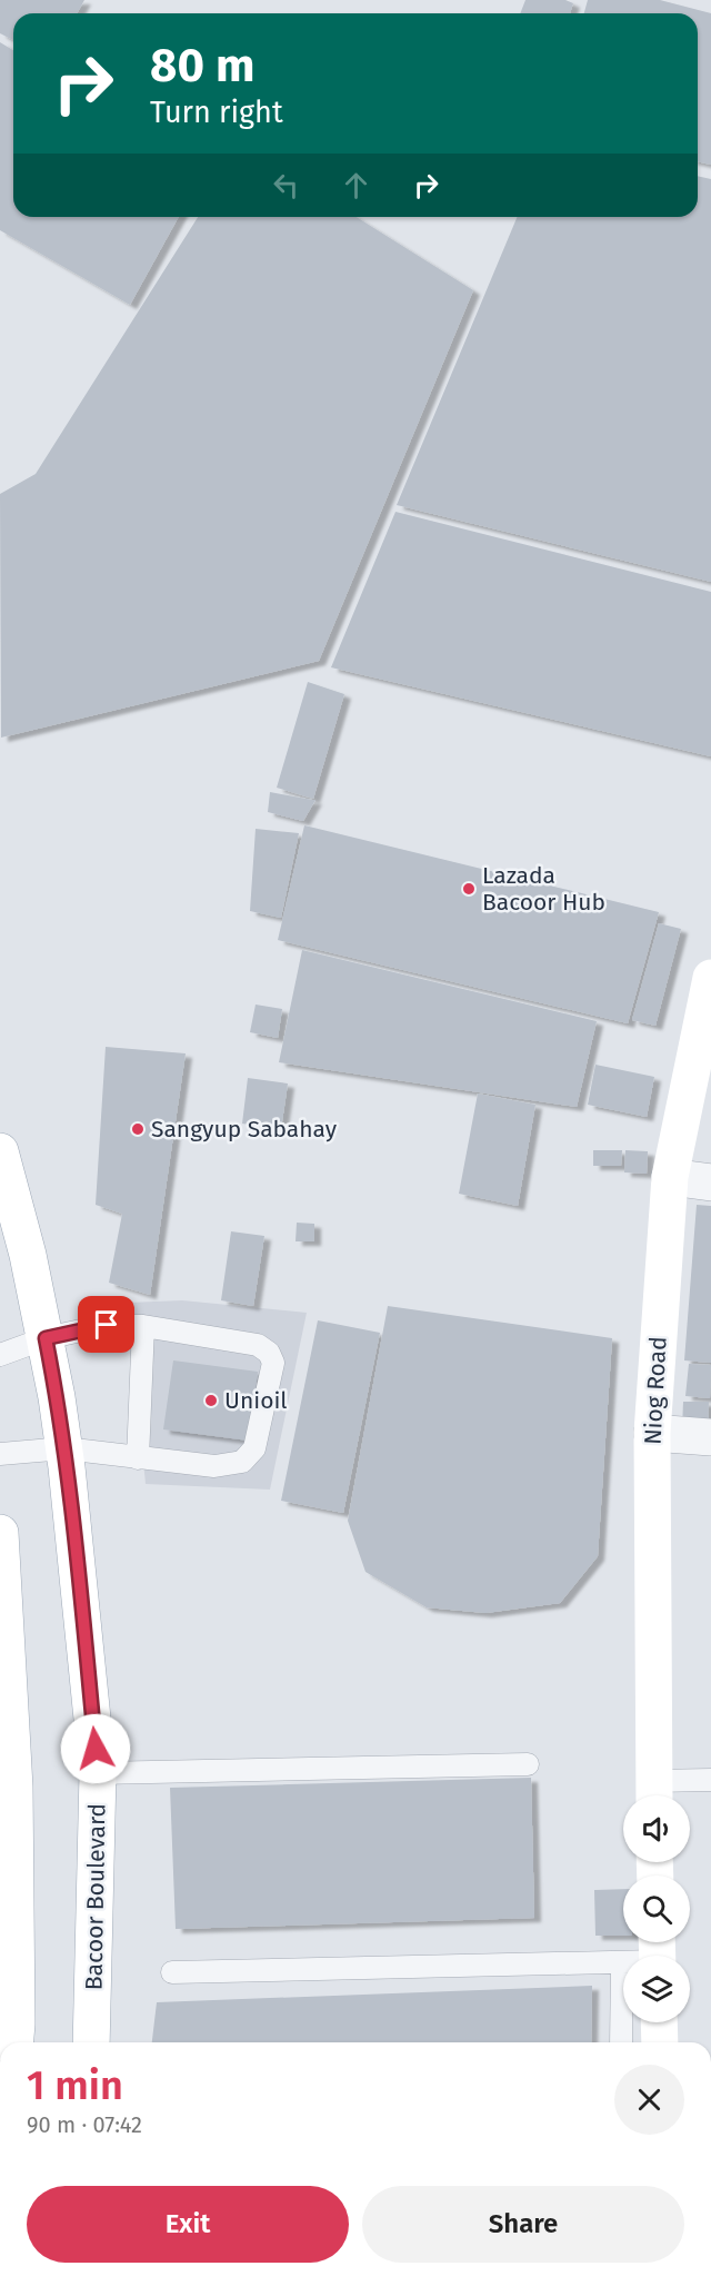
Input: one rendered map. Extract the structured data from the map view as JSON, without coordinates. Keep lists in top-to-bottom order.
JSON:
{
  "streets": {
    "main road": ["Niog Road", "Bacoor Boulevard"]
  },
  "places": ["Lazada Bacoor Hub", "Sangyup Sabahay", "Unioil"],
  "page": {
    "turn": ["80 m", "Turn right"],
    "heading": ["1 min", "90 m · 07:42"],
    "buttons": ["Exit", "Share"]
  }
}
